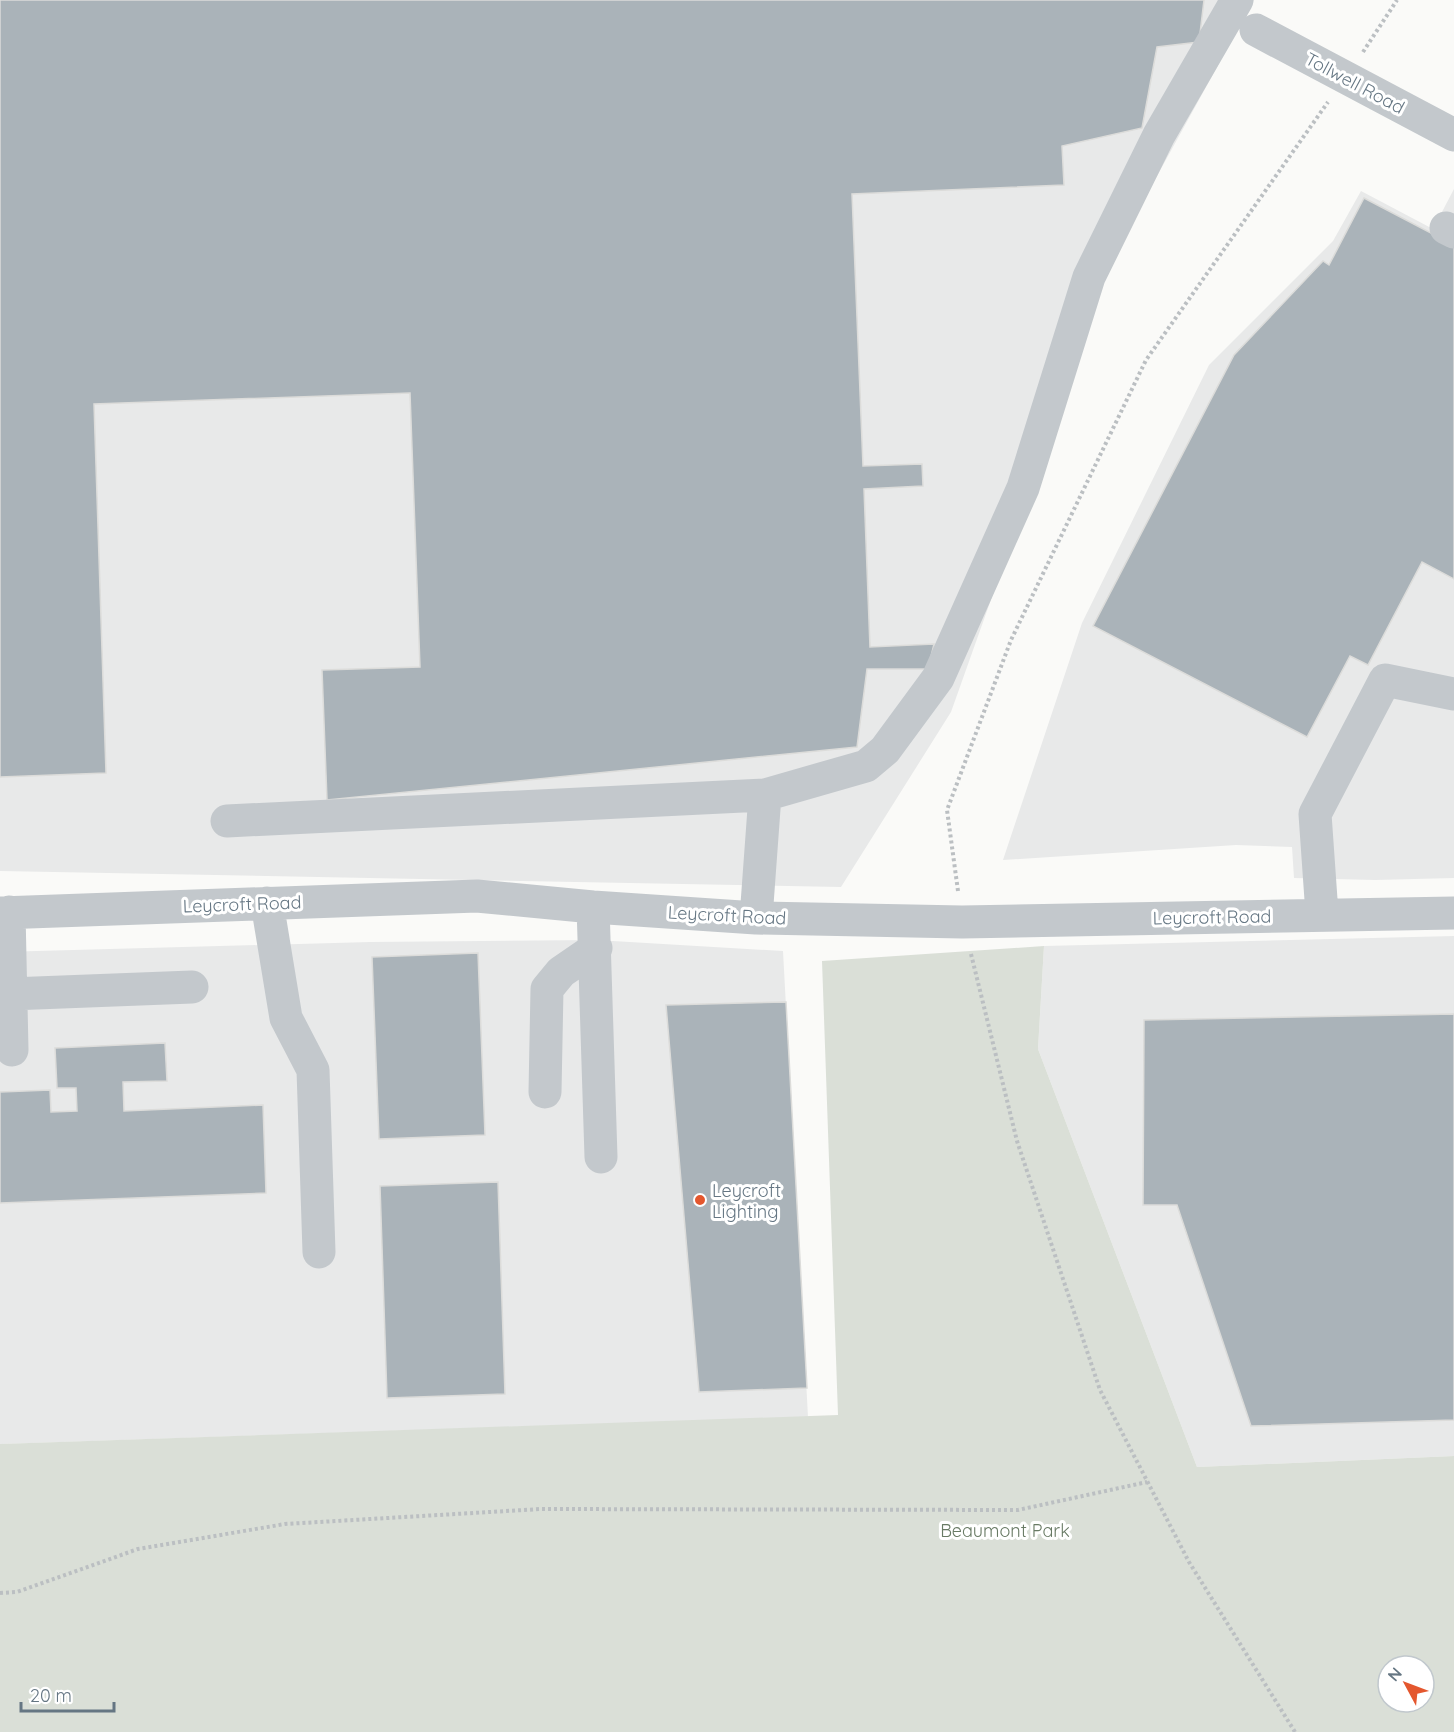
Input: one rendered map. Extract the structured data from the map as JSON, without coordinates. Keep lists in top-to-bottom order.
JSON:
{
  "streets": {
    "street": ["Tollwell Road", "Leycroft Road"]
  },
  "parks": ["Beaumont Park"],
  "places": ["Leycroft Lighting"],
  "scale_bar": "20 m",
  "north": "top left"
}
